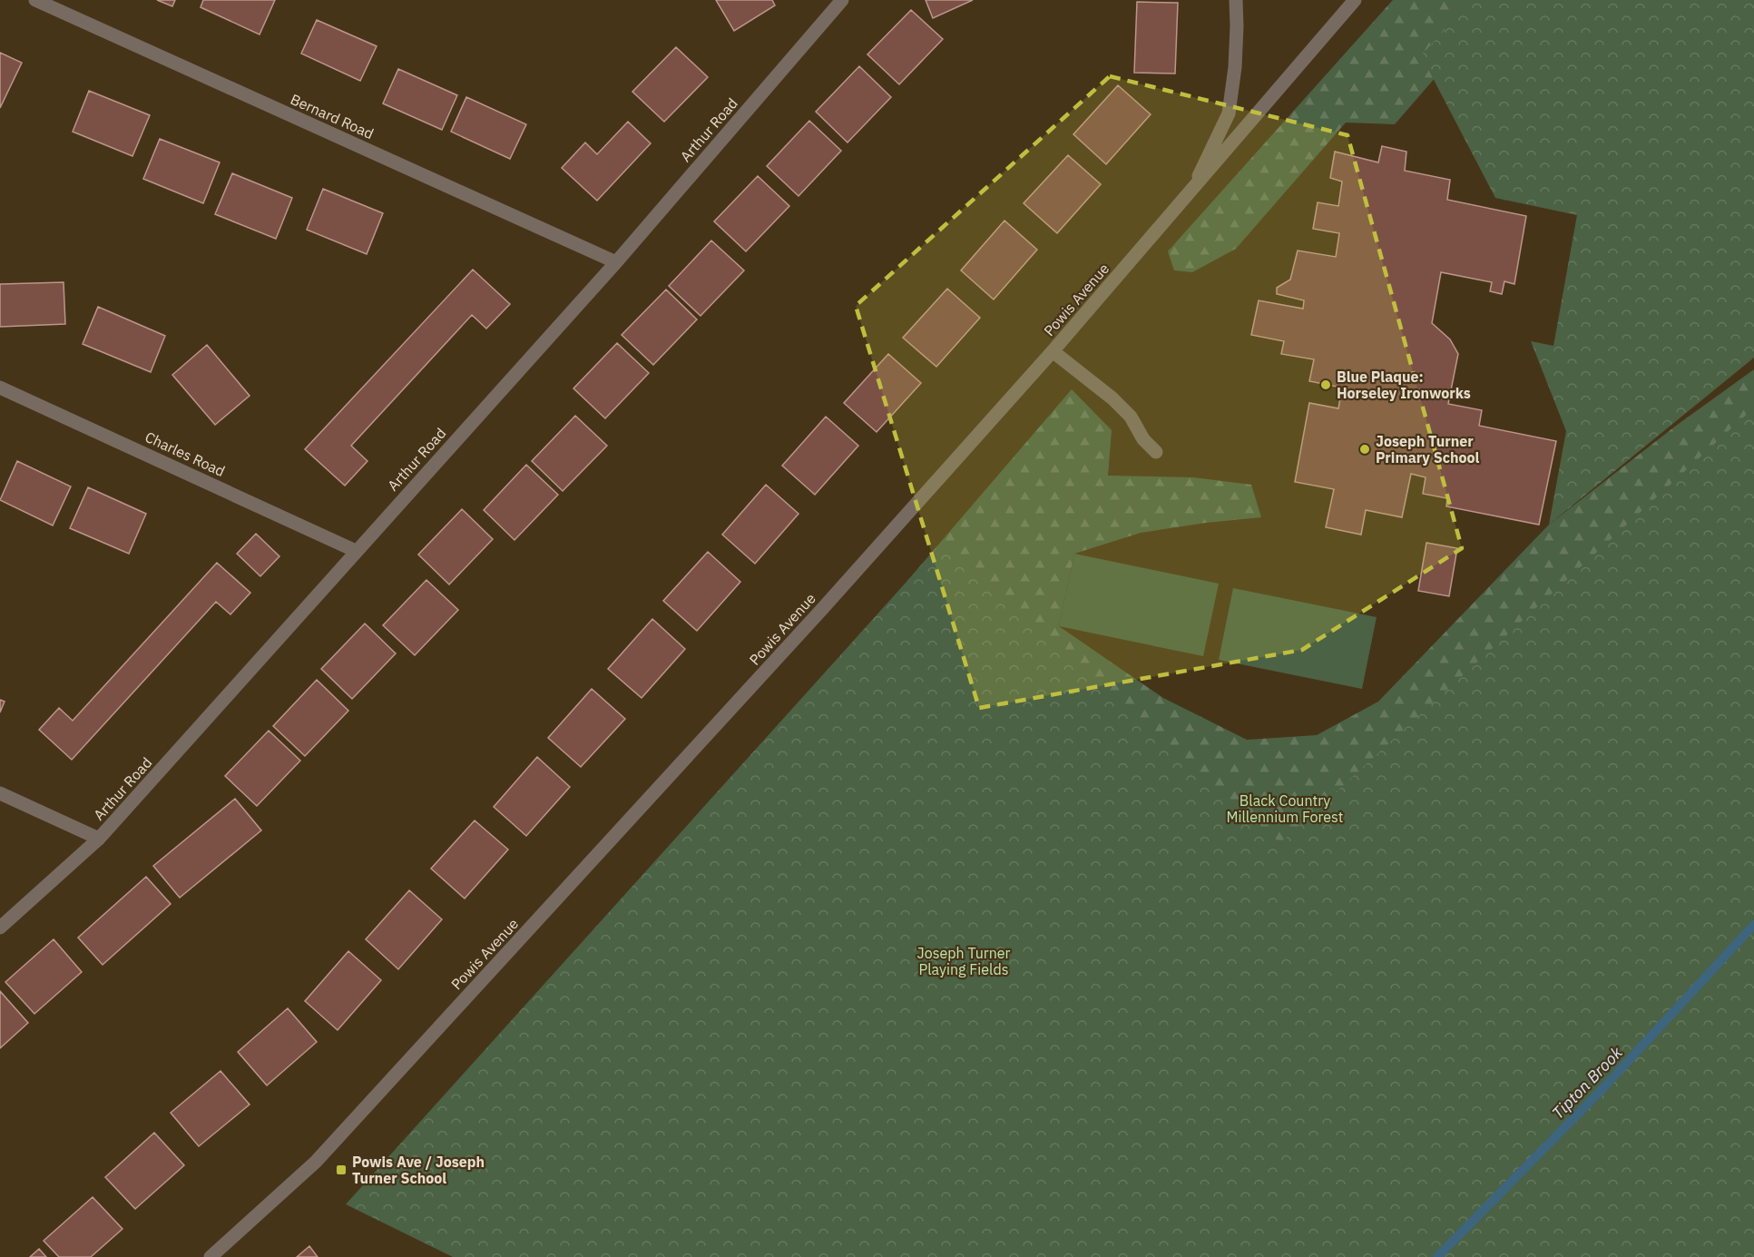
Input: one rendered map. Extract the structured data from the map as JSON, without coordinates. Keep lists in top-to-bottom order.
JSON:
{
  "streets": {
    "street": [
      "Bernard Road",
      "Arthur Road",
      "Powis Avenue",
      "Charles Road"
    ]
  },
  "crossings": [
    ["Bernard Road", "Arthur Road"],
    ["Arthur Road", "Charles Road"]
  ],
  "water": ["Tipton Brook"],
  "parks": ["Black Country Millennium Forest", "Joseph Turner Playing Fields"],
  "places": {
    "other": ["Blue Plaque: Horseley Ironworks", "Joseph Turner Primary School"],
    "transit": ["Powis Ave / Joseph Turner School"]
  }
}
